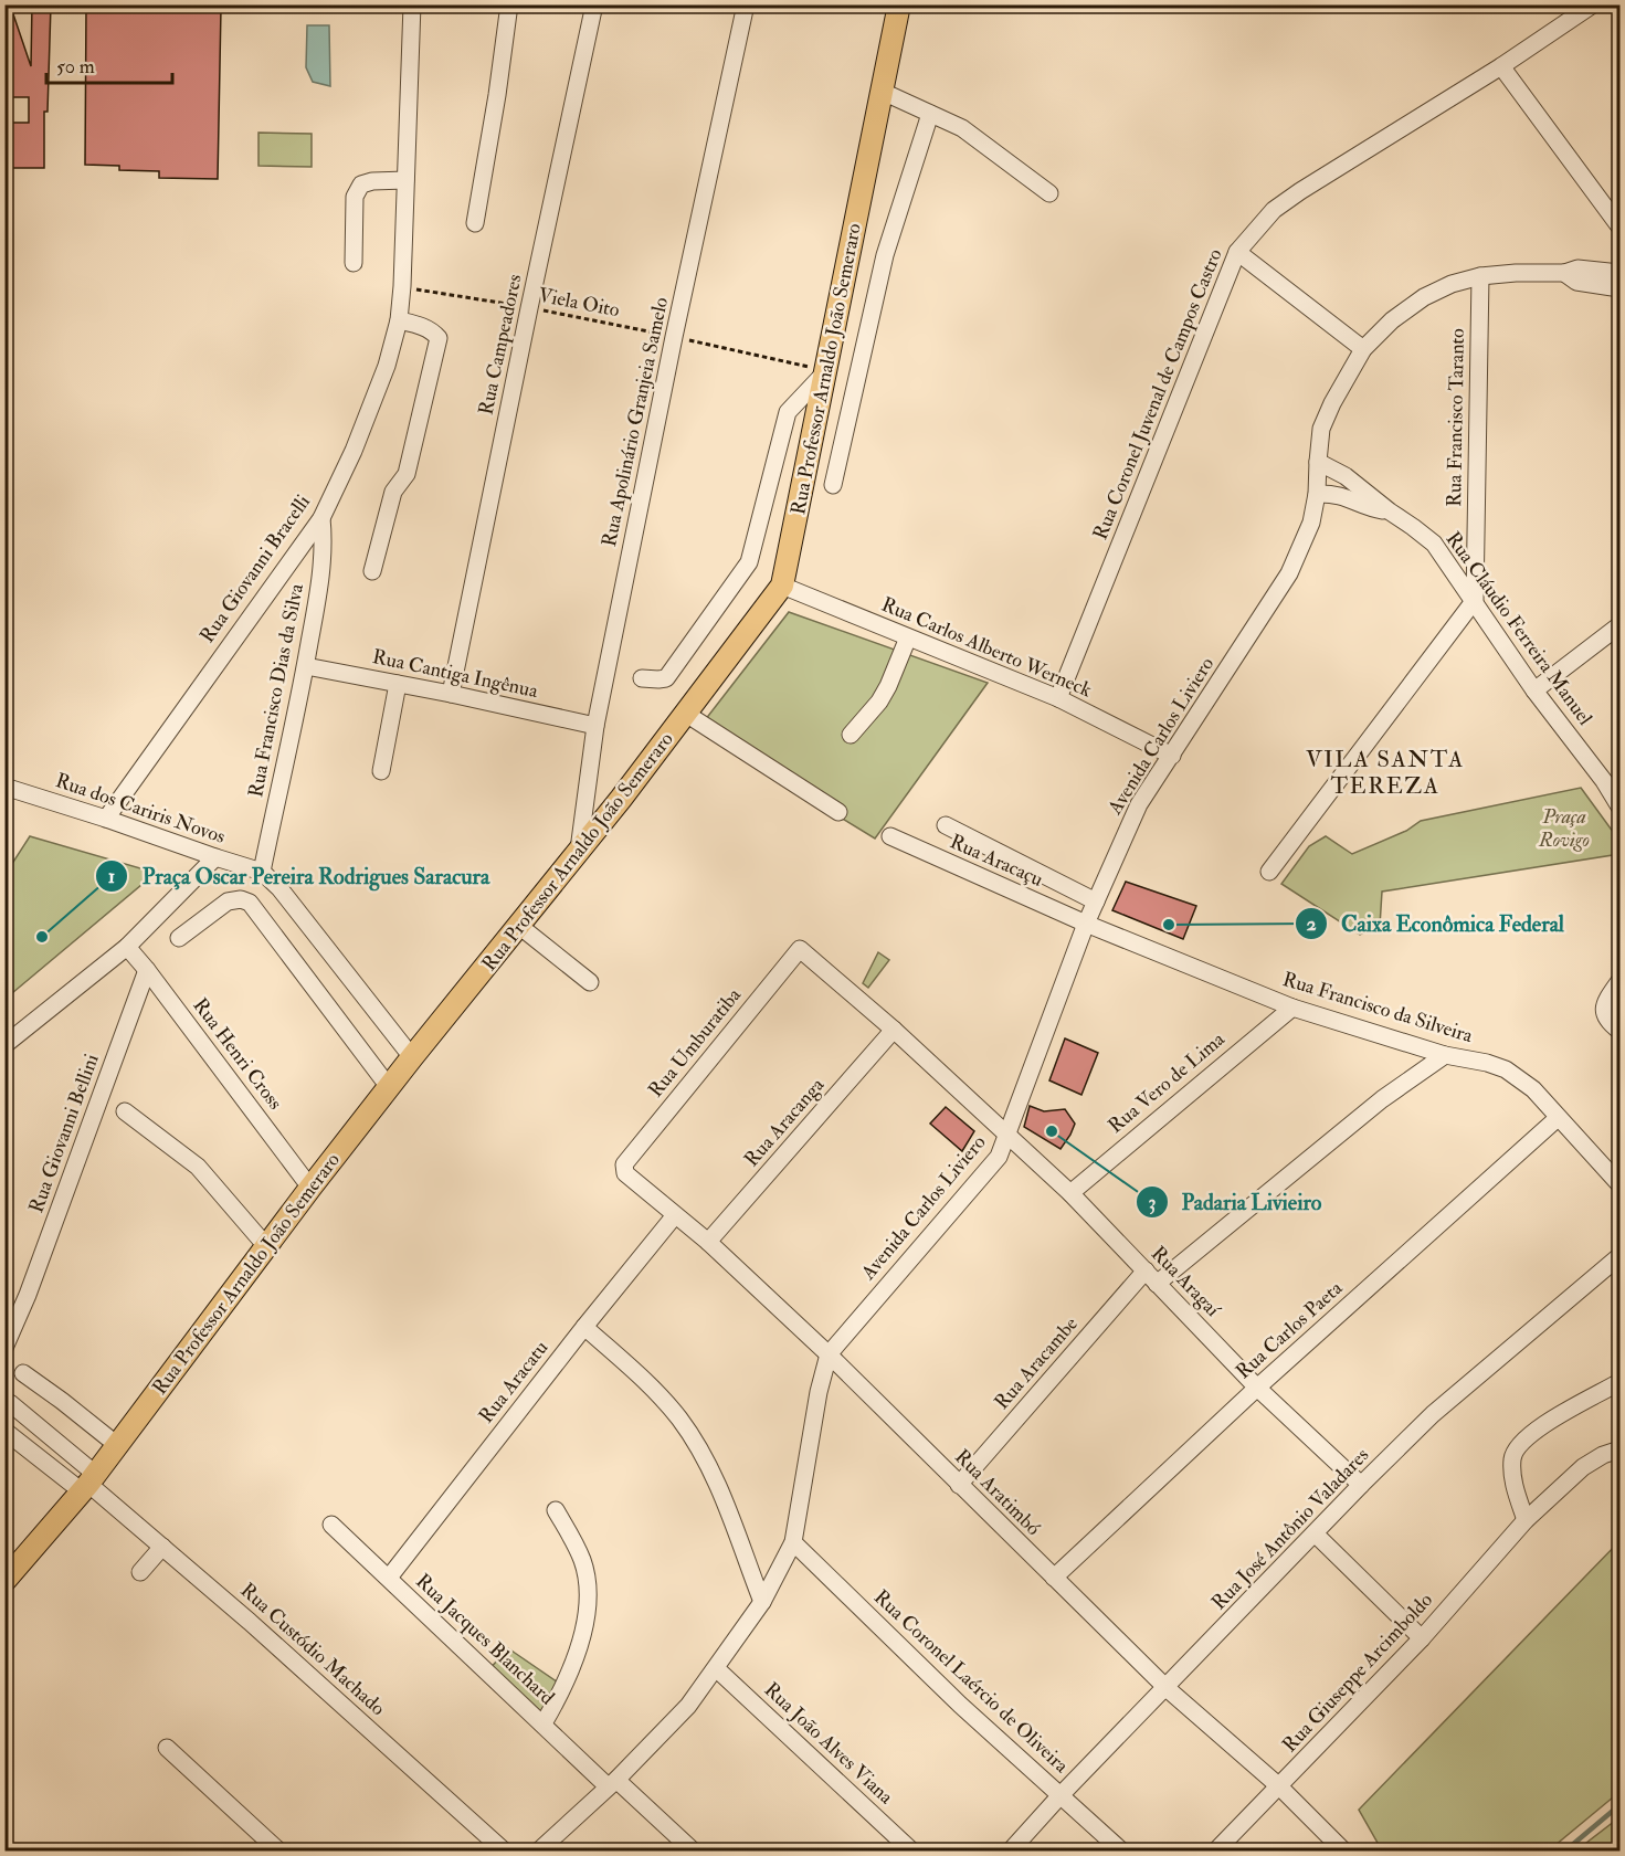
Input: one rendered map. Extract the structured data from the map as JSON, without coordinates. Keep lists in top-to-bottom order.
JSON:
{
  "streets": {
    "main road": ["Rua Professor Arnaldo João Semeraro"],
    "street": [
      "Rua Campeadores",
      "Rua Coronel Juvenal de Campos Castro",
      "Rua Francisco Taranto",
      "Rua Apolinário Granjeia Samelo",
      "Rua Giovanni Bracelli",
      "Rua Cláudio Ferreira Manuel",
      "Rua Carlos Alberto Werneck",
      "Rua Cantiga Ingênua",
      "Rua Francisco Dias da Silva",
      "Avenida Carlos Liviero",
      "Rua dos Cariris Novos",
      "Rua Aracaçu",
      "Rua Francisco da Silveira",
      "Rua Umburatiba",
      "Rua Henri Cross",
      "Rua Vero de Lima",
      "Rua Aracanga",
      "Rua Giovanni Bellini",
      "Rua Aragaí",
      "Rua Carlos Paeta",
      "Rua Aracambe",
      "Rua Aracatu",
      "Rua Aratimbó",
      "Rua José Antônio Valadares",
      "Rua Jacques Blanchard",
      "Rua Custódio Machado",
      "Rua Giuseppe Arcimboldo",
      "Rua Coronel Laércio de Oliveira",
      "Rua João Alves Viana"
    ],
    "path": ["Viela Oito"]
  },
  "crossings": [
    ["Viela Oito", "Rua Campeadores"],
    ["Viela Oito", "Rua Professor Arnaldo João Semeraro"],
    ["Viela Oito", "Rua Apolinário Granjeia Samelo"],
    ["Viela Oito", "Rua Giovanni Bracelli"],
    ["Rua Campeadores", "Rua Cantiga Ingênua"],
    ["Rua Professor Arnaldo João Semeraro", "Rua Apolinário Granjeia Samelo"],
    ["Rua Professor Arnaldo João Semeraro", "Rua Carlos Alberto Werneck"],
    ["Rua Professor Arnaldo João Semeraro", "Rua dos Cariris Novos"],
    ["Rua Professor Arnaldo João Semeraro", "Rua Henri Cross"],
    ["Rua Professor Arnaldo João Semeraro", "Rua Custódio Machado"],
    ["Rua Coronel Juvenal de Campos Castro", "Rua Carlos Alberto Werneck"],
    ["Rua Francisco Taranto", "Rua Cláudio Ferreira Manuel"],
    ["Rua Francisco Taranto", "Avenida Carlos Liviero"],
    ["Rua Apolinário Granjeia Samelo", "Rua Cantiga Ingênua"],
    ["Rua Giovanni Bracelli", "Rua Francisco Dias da Silva"],
    ["Rua Giovanni Bracelli", "Rua dos Cariris Novos"],
    ["Rua Cláudio Ferreira Manuel", "Avenida Carlos Liviero"],
    ["Rua Carlos Alberto Werneck", "Avenida Carlos Liviero"],
    ["Rua Cantiga Ingênua", "Rua Francisco Dias da Silva"],
    ["Rua Francisco Dias da Silva", "Rua dos Cariris Novos"],
    ["Avenida Carlos Liviero", "Rua Aracaçu"],
    ["Avenida Carlos Liviero", "Rua Francisco da Silveira"],
    ["Avenida Carlos Liviero", "Rua Aragaí"],
    ["Avenida Carlos Liviero", "Rua Aratimbó"],
    ["Rua Aracaçu", "Rua Francisco da Silveira"],
    ["Rua Francisco da Silveira", "Rua Vero de Lima"],
    ["Rua Francisco da Silveira", "Rua Carlos Paeta"],
    ["Rua Umburatiba", "Rua Aragaí"],
    ["Rua Umburatiba", "Rua Aratimbó"],
    ["Rua Henri Cross", "Rua Giovanni Bellini"],
    ["Rua Vero de Lima", "Rua Aragaí"],
    ["Rua Aracanga", "Rua Aragaí"],
    ["Rua Aracanga", "Rua Aratimbó"],
    ["Rua Aragaí", "Rua Carlos Paeta"],
    ["Rua Aragaí", "Rua Aracambe"],
    ["Rua Aragaí", "Rua José Antônio Valadares"],
    ["Rua Carlos Paeta", "Rua Aratimbó"],
    ["Rua Aracambe", "Rua Aratimbó"],
    ["Rua Aracatu", "Rua Aratimbó"],
    ["Rua Aracatu", "Rua Jacques Blanchard"],
    ["Rua Aratimbó", "Rua José Antônio Valadares"],
    ["Rua Aratimbó", "Rua Giuseppe Arcimboldo"],
    ["Rua José Antônio Valadares", "Rua Coronel Laércio de Oliveira"]
  ],
  "districts": ["VILA SANTA TEREZA"],
  "parks": ["Praça Rovigo"],
  "places": ["Caixa Econômica Federal", "Praça Oscar Pereira Rodrigues Saracura", "Padaria Livieiro"],
  "scale_bar": "50 m"
}
